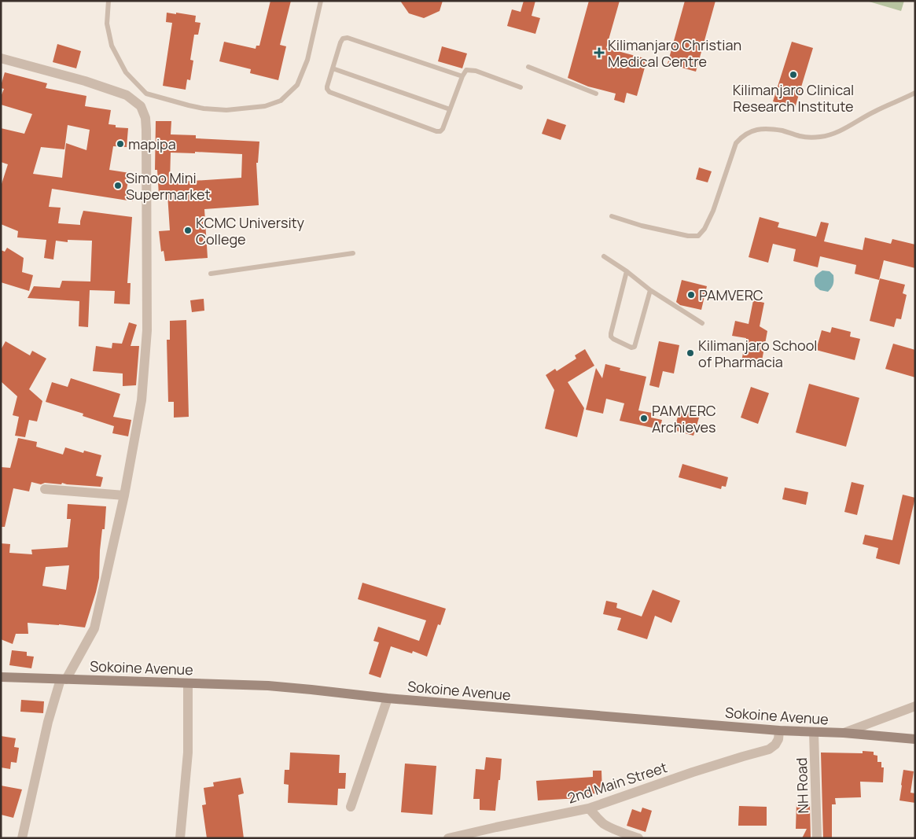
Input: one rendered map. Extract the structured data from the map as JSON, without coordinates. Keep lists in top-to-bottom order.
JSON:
{
  "streets": {
    "street": ["Sokoine Avenue", "2nd Main Street", "NH Road"]
  },
  "crossings": [
    ["Sokoine Avenue", "2nd Main Street"],
    ["Sokoine Avenue", "NH Road"]
  ],
  "places": {
    "health": ["Kilimanjaro Christian Medical Centre"],
    "other": [
      "Kilimanjaro Clinical Research Institute",
      "mapipa",
      "Simoo Mini Supermarket",
      "KCMC University College",
      "PAMVERC",
      "Kilimanjaro School of Pharmacia",
      "PAMVERC Archieves"
    ]
  }
}
